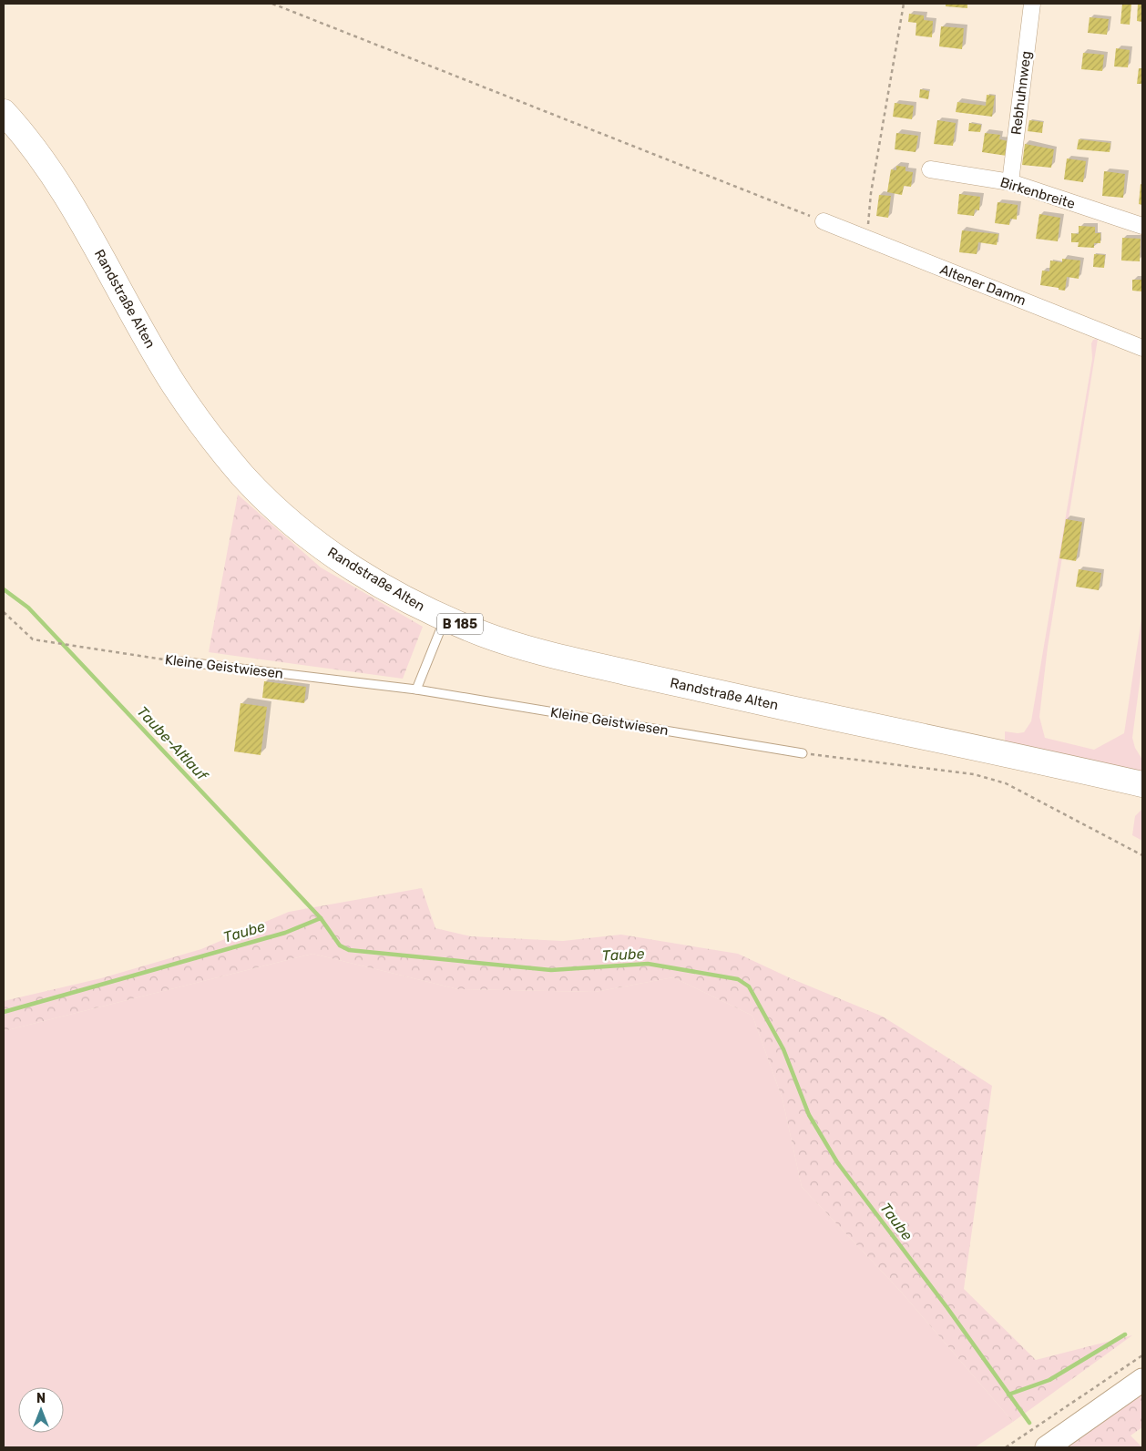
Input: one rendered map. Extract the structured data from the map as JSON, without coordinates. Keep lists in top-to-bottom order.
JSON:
{
  "streets": {
    "main road": ["Randstraße Alten", "B 185"],
    "street": ["Rebhuhnweg", "Birkenbreite", "Altener Damm"],
    "lane": ["Kleine Geistwiesen"]
  },
  "crossings": [
    ["Rebhuhnweg", "Birkenbreite"]
  ],
  "water": ["Taube-Altlauf", "Taube"],
  "north": "top"
}
